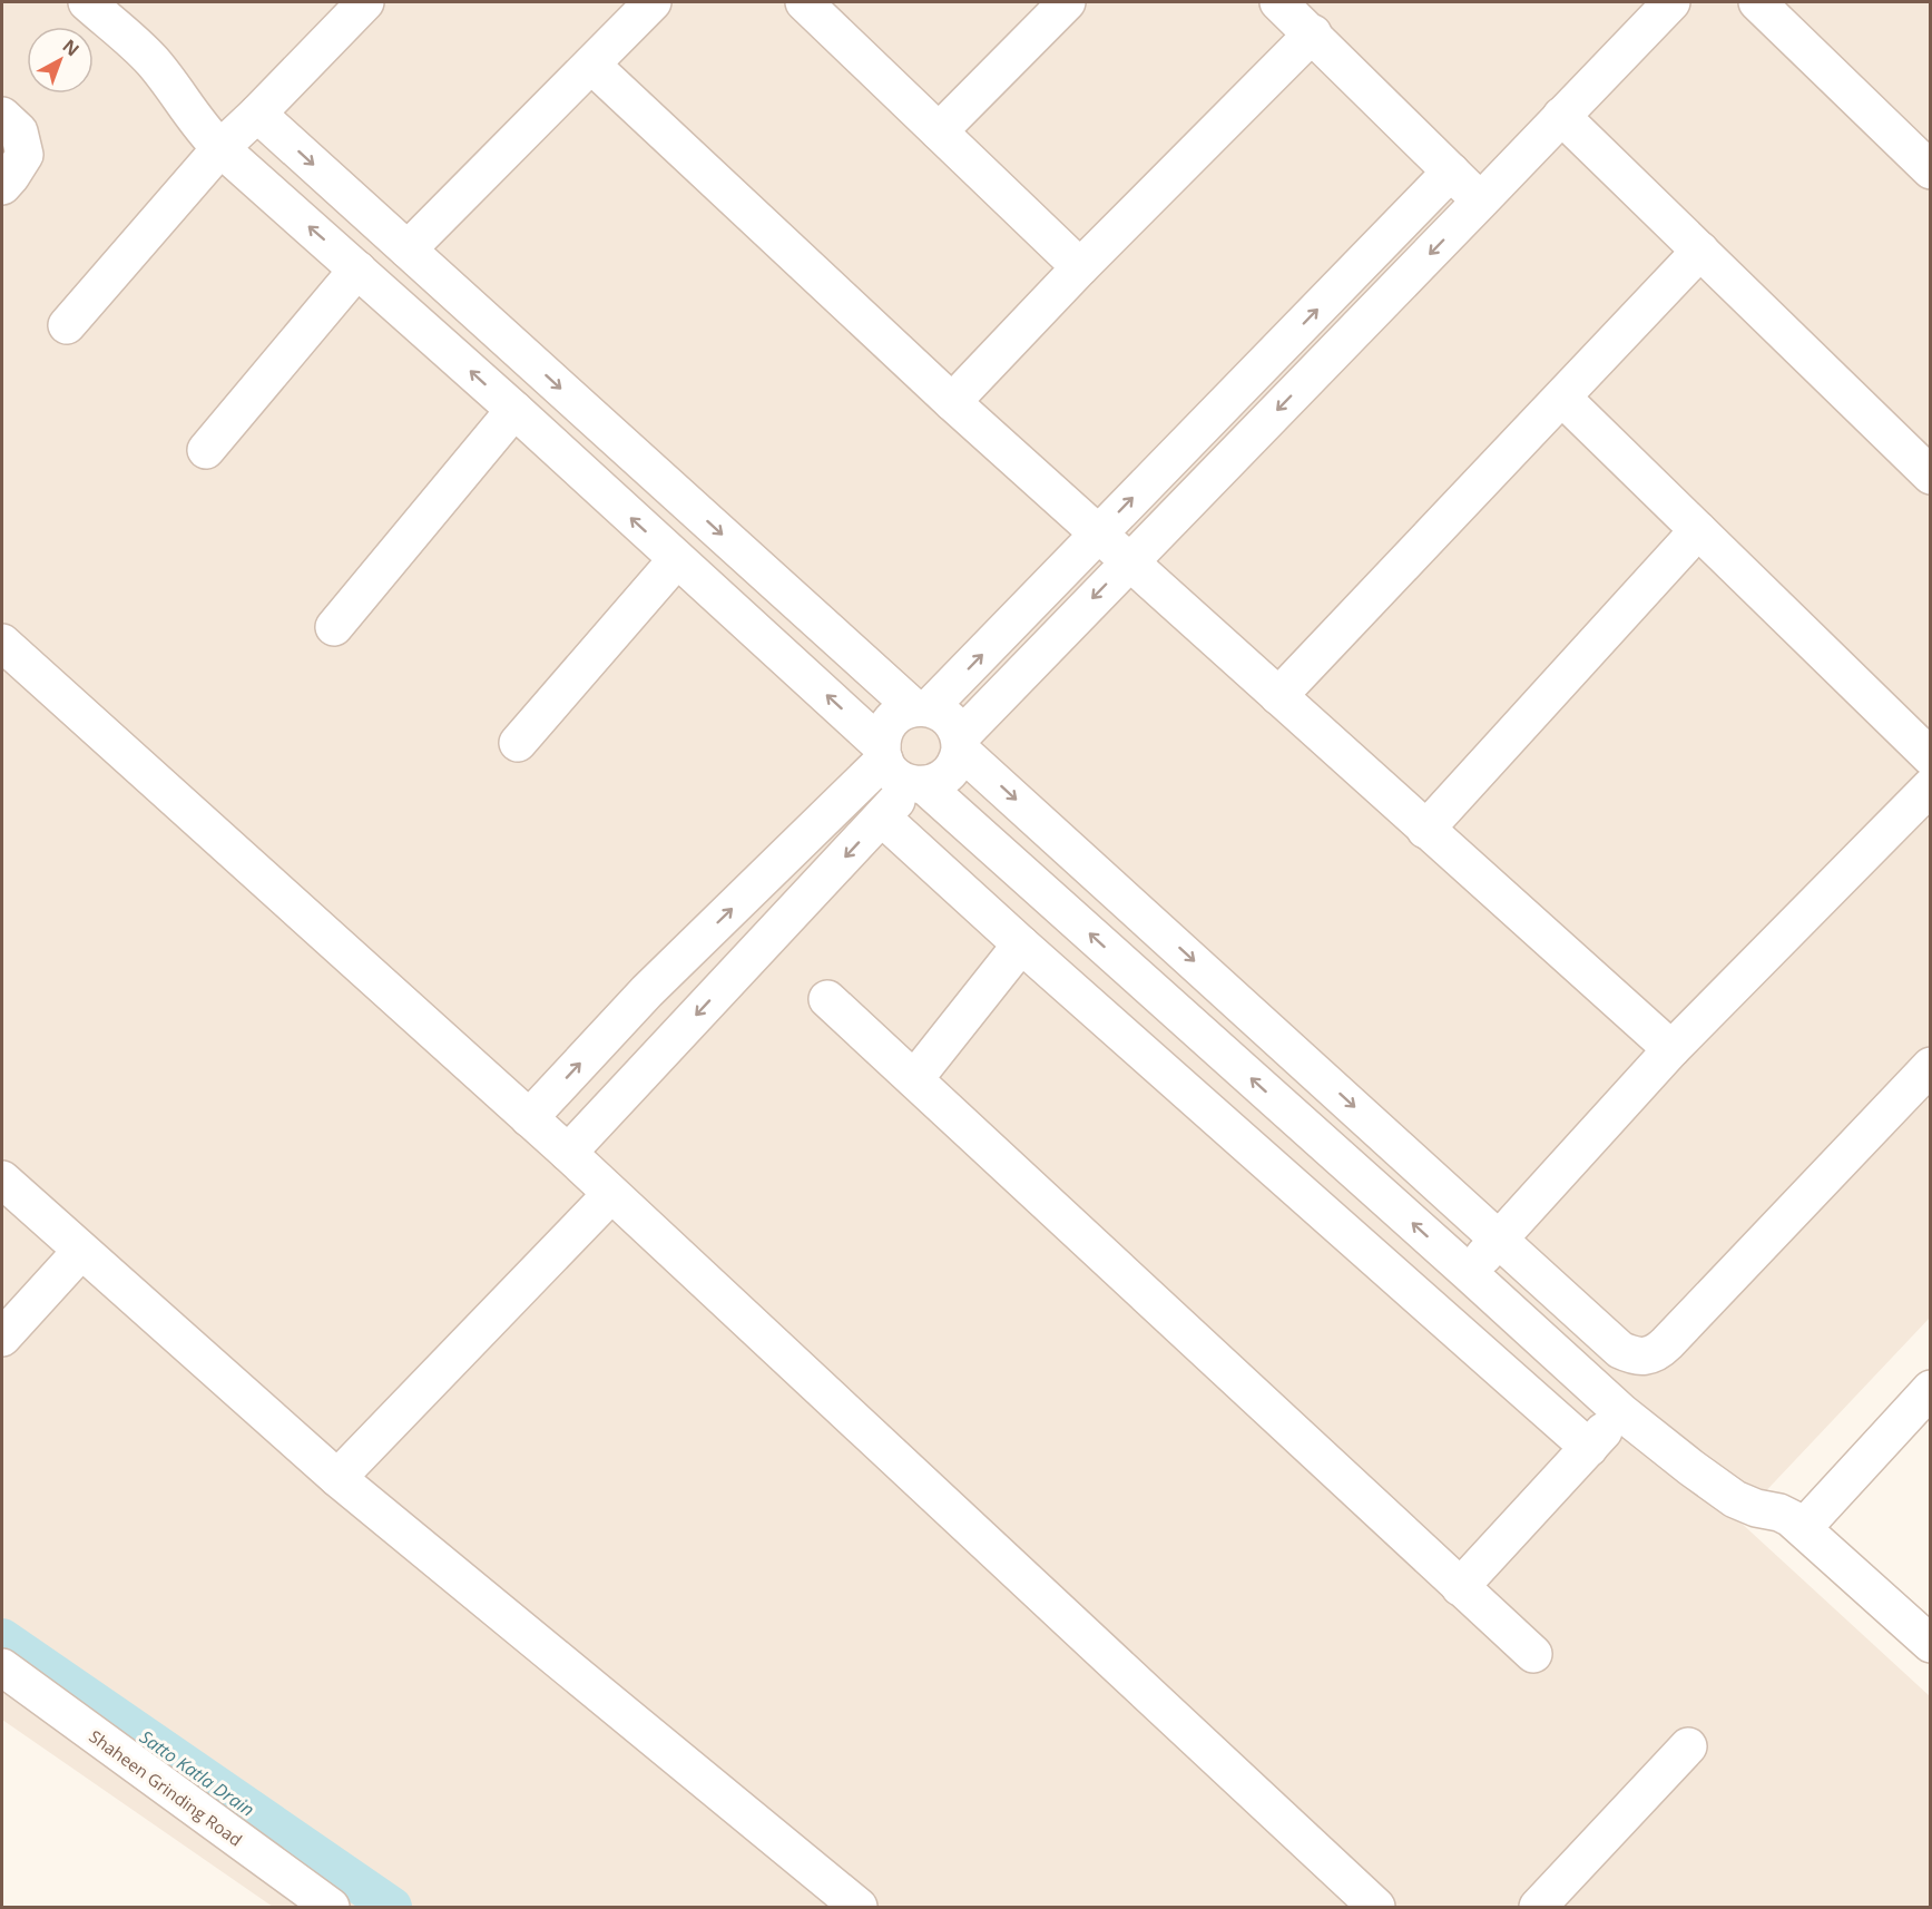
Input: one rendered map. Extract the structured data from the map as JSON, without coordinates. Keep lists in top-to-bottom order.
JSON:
{
  "streets": {
    "street": ["Shaheen Grinding Road"]
  },
  "water": ["Satto Katla Drain"],
  "north": "top right"
}
